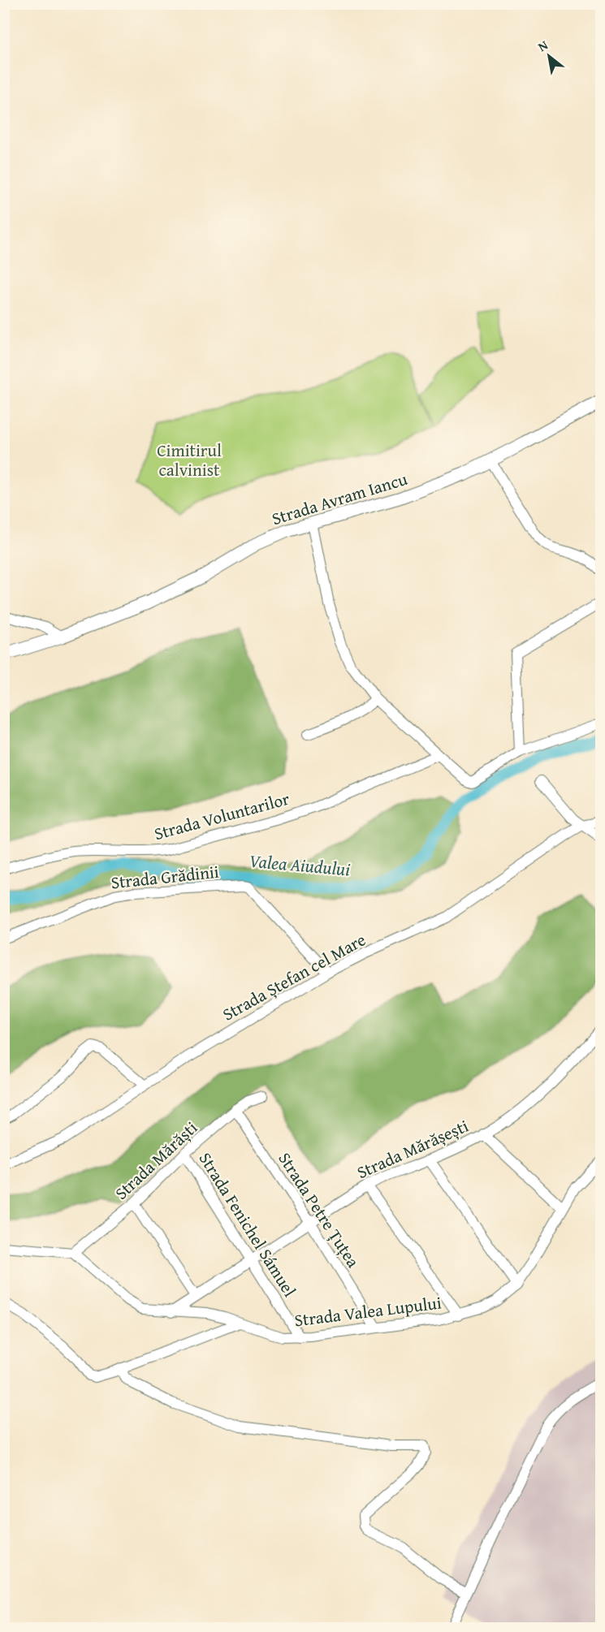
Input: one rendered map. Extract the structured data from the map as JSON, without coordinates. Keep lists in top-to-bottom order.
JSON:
{
  "streets": {
    "main road": ["Strada Avram Iancu"],
    "street": [
      "Strada Voluntarilor",
      "Strada Grădinii",
      "Strada Ștefan cel Mare",
      "Strada Mărășești",
      "Strada Mărăști",
      "Strada Petre Țuțea",
      "Strada Fenichel Sámuel",
      "Strada Valea Lupului"
    ]
  },
  "crossings": [
    ["Strada Grădinii", "Strada Ștefan cel Mare"],
    ["Strada Mărășești", "Strada Petre Țuțea"],
    ["Strada Mărășești", "Strada Fenichel Sámuel"],
    ["Strada Mărășești", "Strada Valea Lupului"],
    ["Strada Mărăști", "Strada Petre Țuțea"],
    ["Strada Mărăști", "Strada Fenichel Sámuel"],
    ["Strada Mărăști", "Strada Valea Lupului"],
    ["Strada Petre Țuțea", "Strada Valea Lupului"],
    ["Strada Fenichel Sámuel", "Strada Valea Lupului"]
  ],
  "water": ["Valea Aiudului"],
  "parks": ["Cimitirul calvinist"],
  "north": "top left"
}
